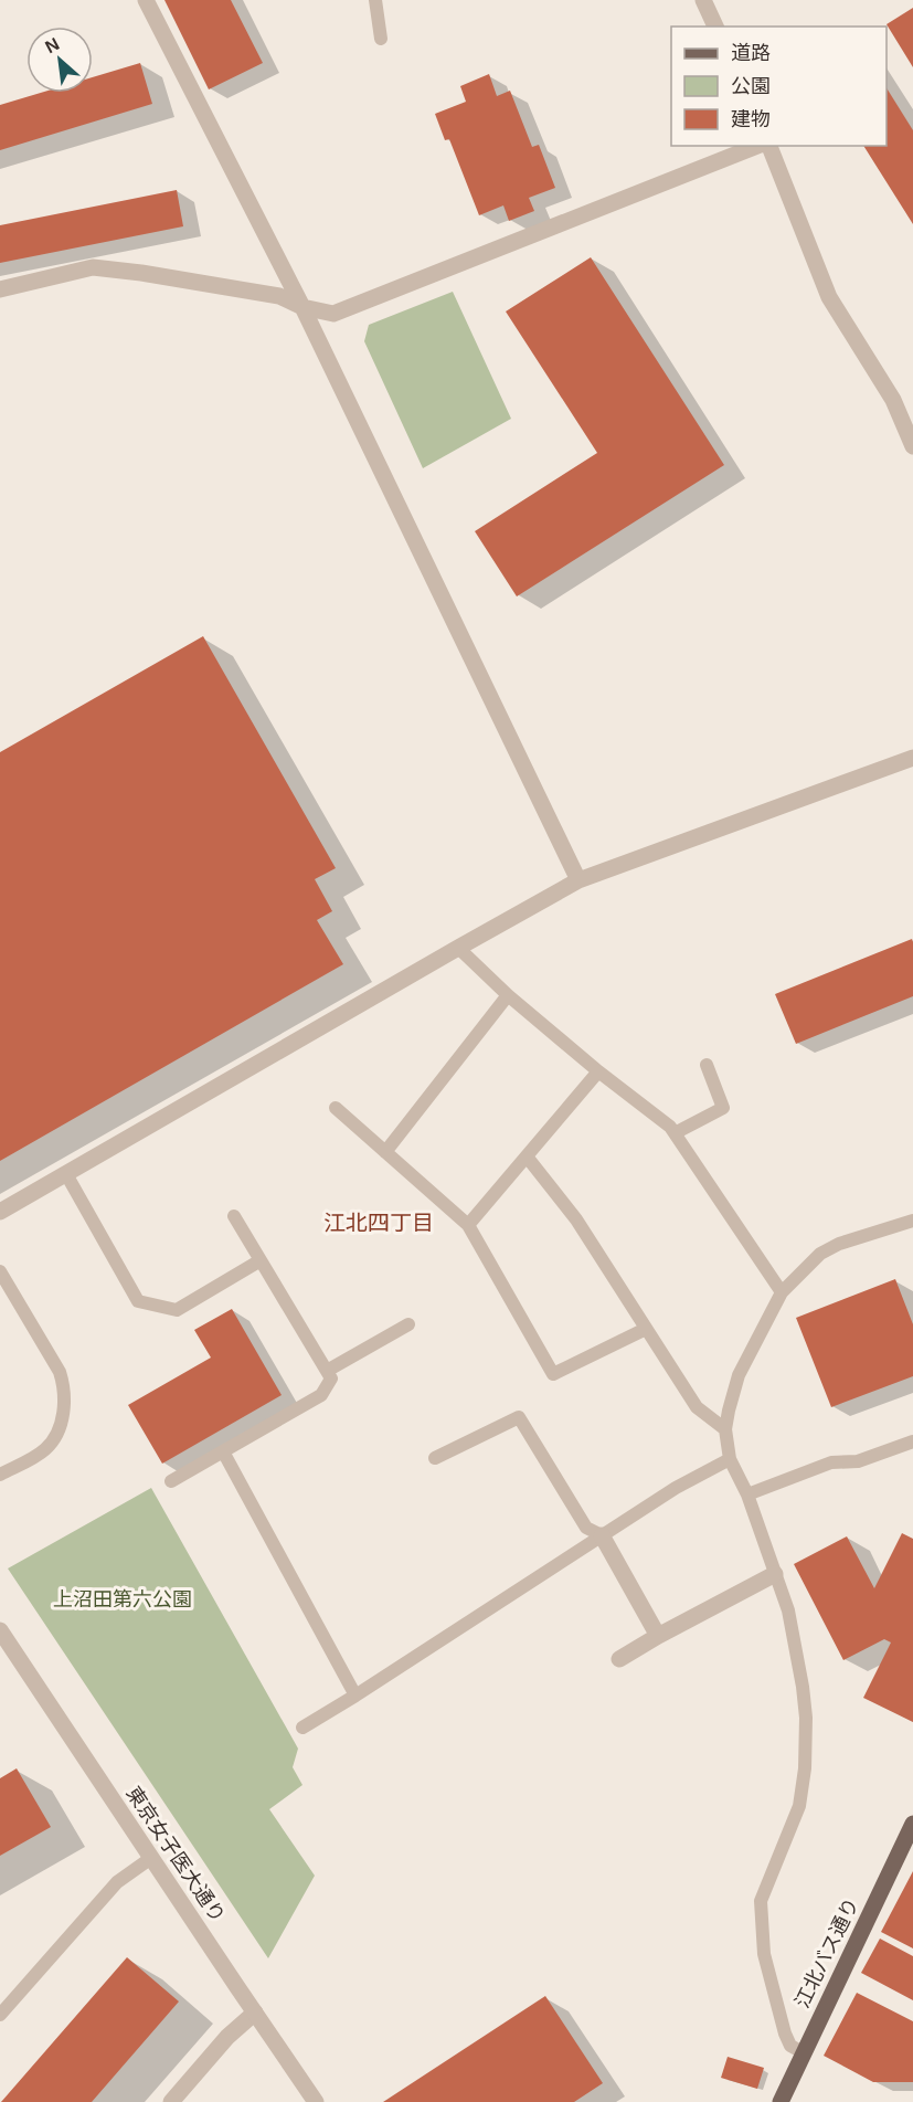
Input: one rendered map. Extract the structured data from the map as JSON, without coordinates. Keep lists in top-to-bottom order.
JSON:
{
  "streets": {
    "main road": ["江北バス通り"],
    "street": ["東京女子医大通り"]
  },
  "districts": ["江北四丁目"],
  "parks": ["上沼田第六公園"],
  "legend": ["道路", "公園", "建物"],
  "north": "top left"
}
